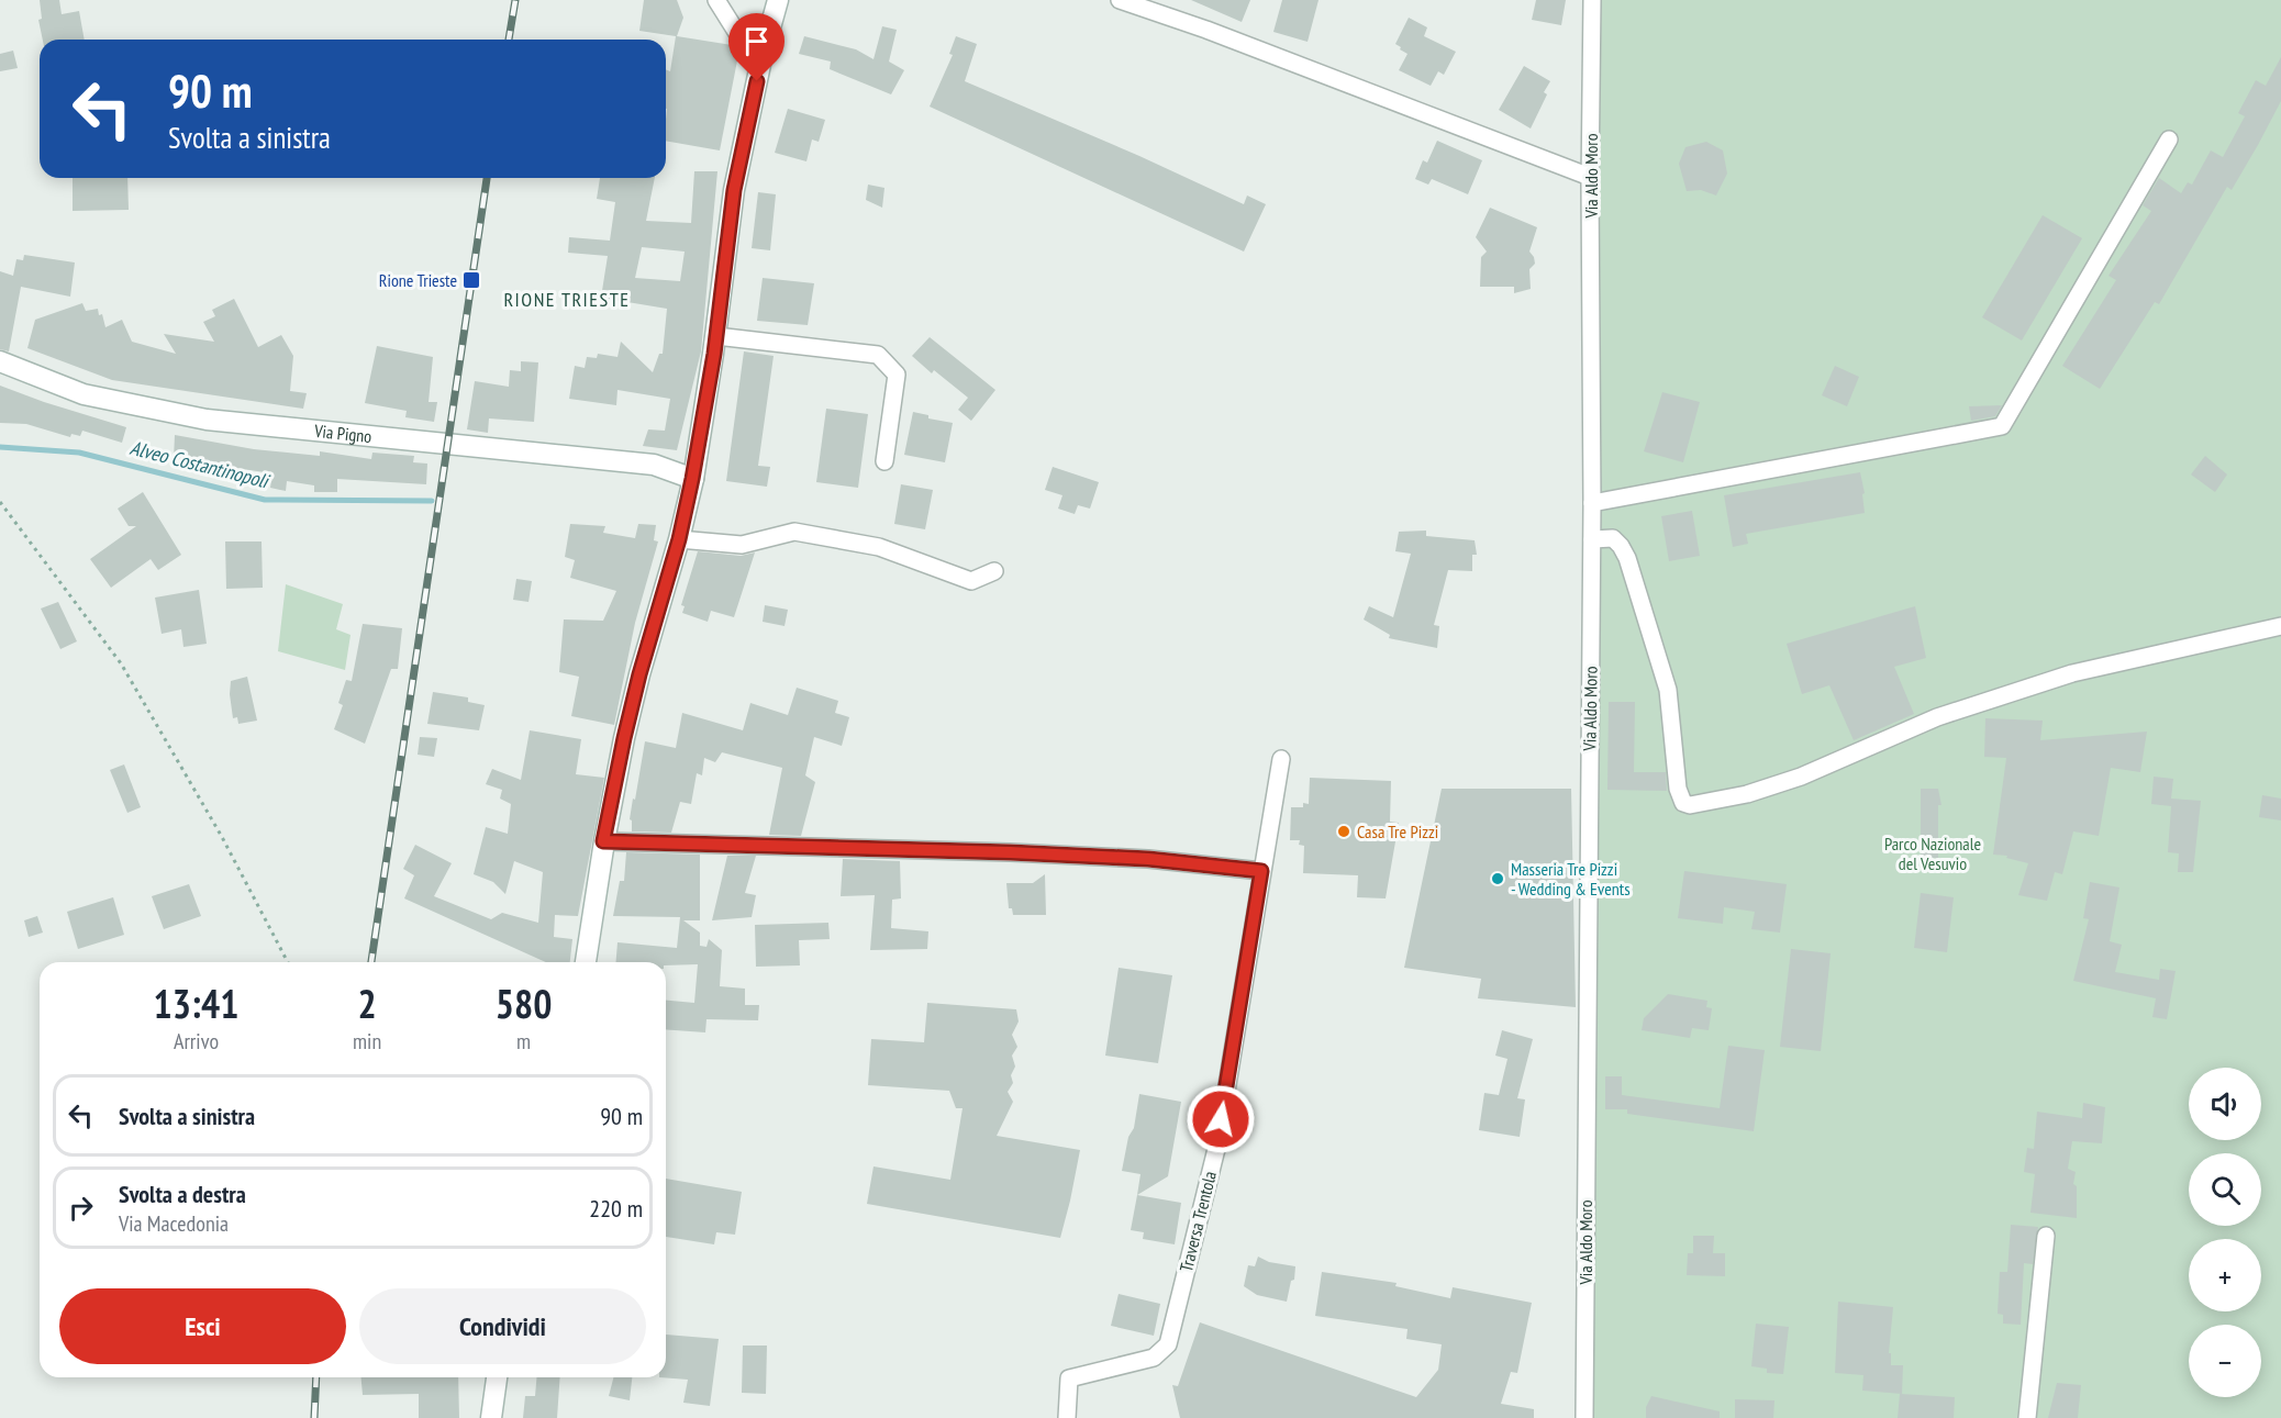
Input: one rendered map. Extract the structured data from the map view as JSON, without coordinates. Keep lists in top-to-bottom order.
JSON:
{
  "streets": {
    "main road": ["Via Pigno"],
    "street": ["Via Aldo Moro", "Traversa Trentola"]
  },
  "districts": ["RIONE TRIESTE"],
  "water": ["Alveo Costantinopoli"],
  "parks": ["Parco Nazionale del Vesuvio"],
  "places": {
    "transit": ["Rione Trieste"],
    "other": ["Casa Tre Pizzi", "Masseria Tre Pizzi - Wedding & Events"]
  },
  "page": {
    "turn": ["90 m", "Svolta a sinistra"],
    "eta": [
      "13:41",
      "Arrivo",
      "2",
      "min",
      "580",
      "m"
    ],
    "map_buttons": ["+", "−"],
    "list": [
      {
        "name": "Svolta a sinistra",
        "value": "90 m"
      },
      {
        "name": "Svolta a destra",
        "note": "Via Macedonia",
        "value": "220 m"
      }
    ],
    "buttons": ["Esci", "Condividi"]
  }
}
